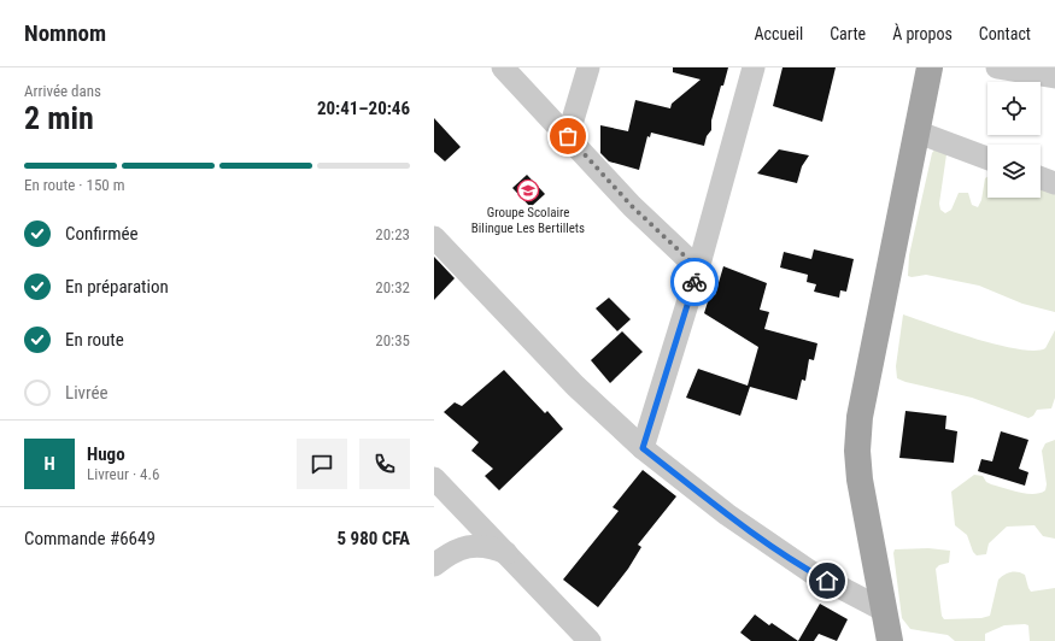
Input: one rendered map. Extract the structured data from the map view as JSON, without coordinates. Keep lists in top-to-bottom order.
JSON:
{
  "places": {
    "school or university": ["Groupe Scolaire Bilingue Les Bertillets"]
  },
  "page": {
    "header": "Nomnom",
    "nav": [
      "Accueil",
      "Carte",
      "À propos",
      "Contact"
    ],
    "heading": ["2 min", "Arrivée dans", "20:41–20:46"],
    "panel": [
      "Hugo",
      "Livreur · 4.6",
      "Commande #6649",
      "5 980 CFA"
    ],
    "bar": "En route · 150 m",
    "list": [
      ["Confirmée", "20:23"],
      ["En préparation", "20:32"],
      ["En route", "20:35"],
      "Livrée"
    ],
    "round": "H"
  }
}
